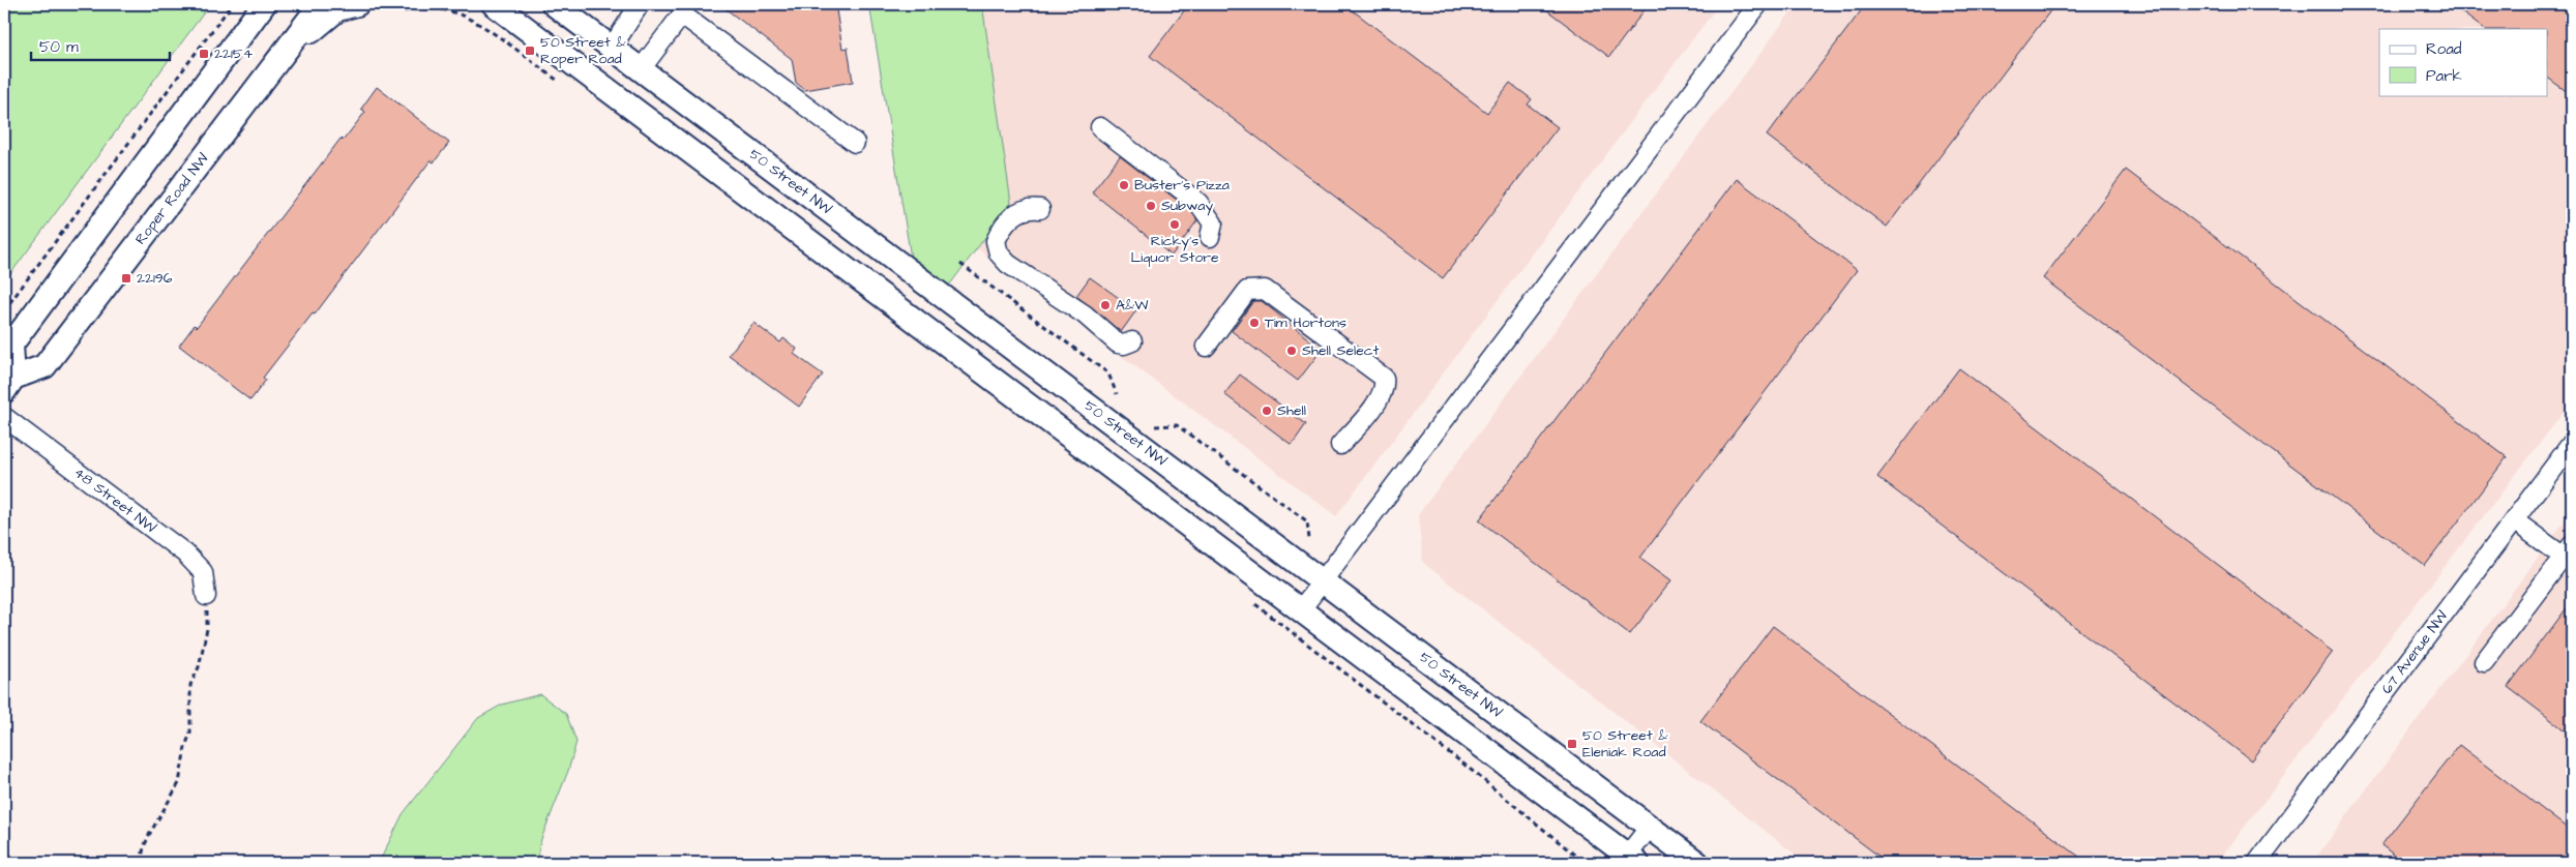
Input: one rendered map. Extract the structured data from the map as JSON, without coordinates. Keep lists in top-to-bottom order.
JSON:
{
  "streets": {
    "main road": ["50 Street NW", "Roper Road NW"],
    "street": ["48 Street NW", "67 Avenue NW"]
  },
  "places": {
    "transit": [
      "50 Street & Roper Road",
      "22154",
      "22196",
      "50 Street & Eleniak Road"
    ],
    "other": [
      "Buster's Pizza",
      "Subway",
      "Ricky's Liquor Store",
      "A&W",
      "Tim Hortons",
      "Shell Select",
      "Shell"
    ]
  },
  "legend": ["Road", "Park"],
  "scale_bar": "50 m"
}
